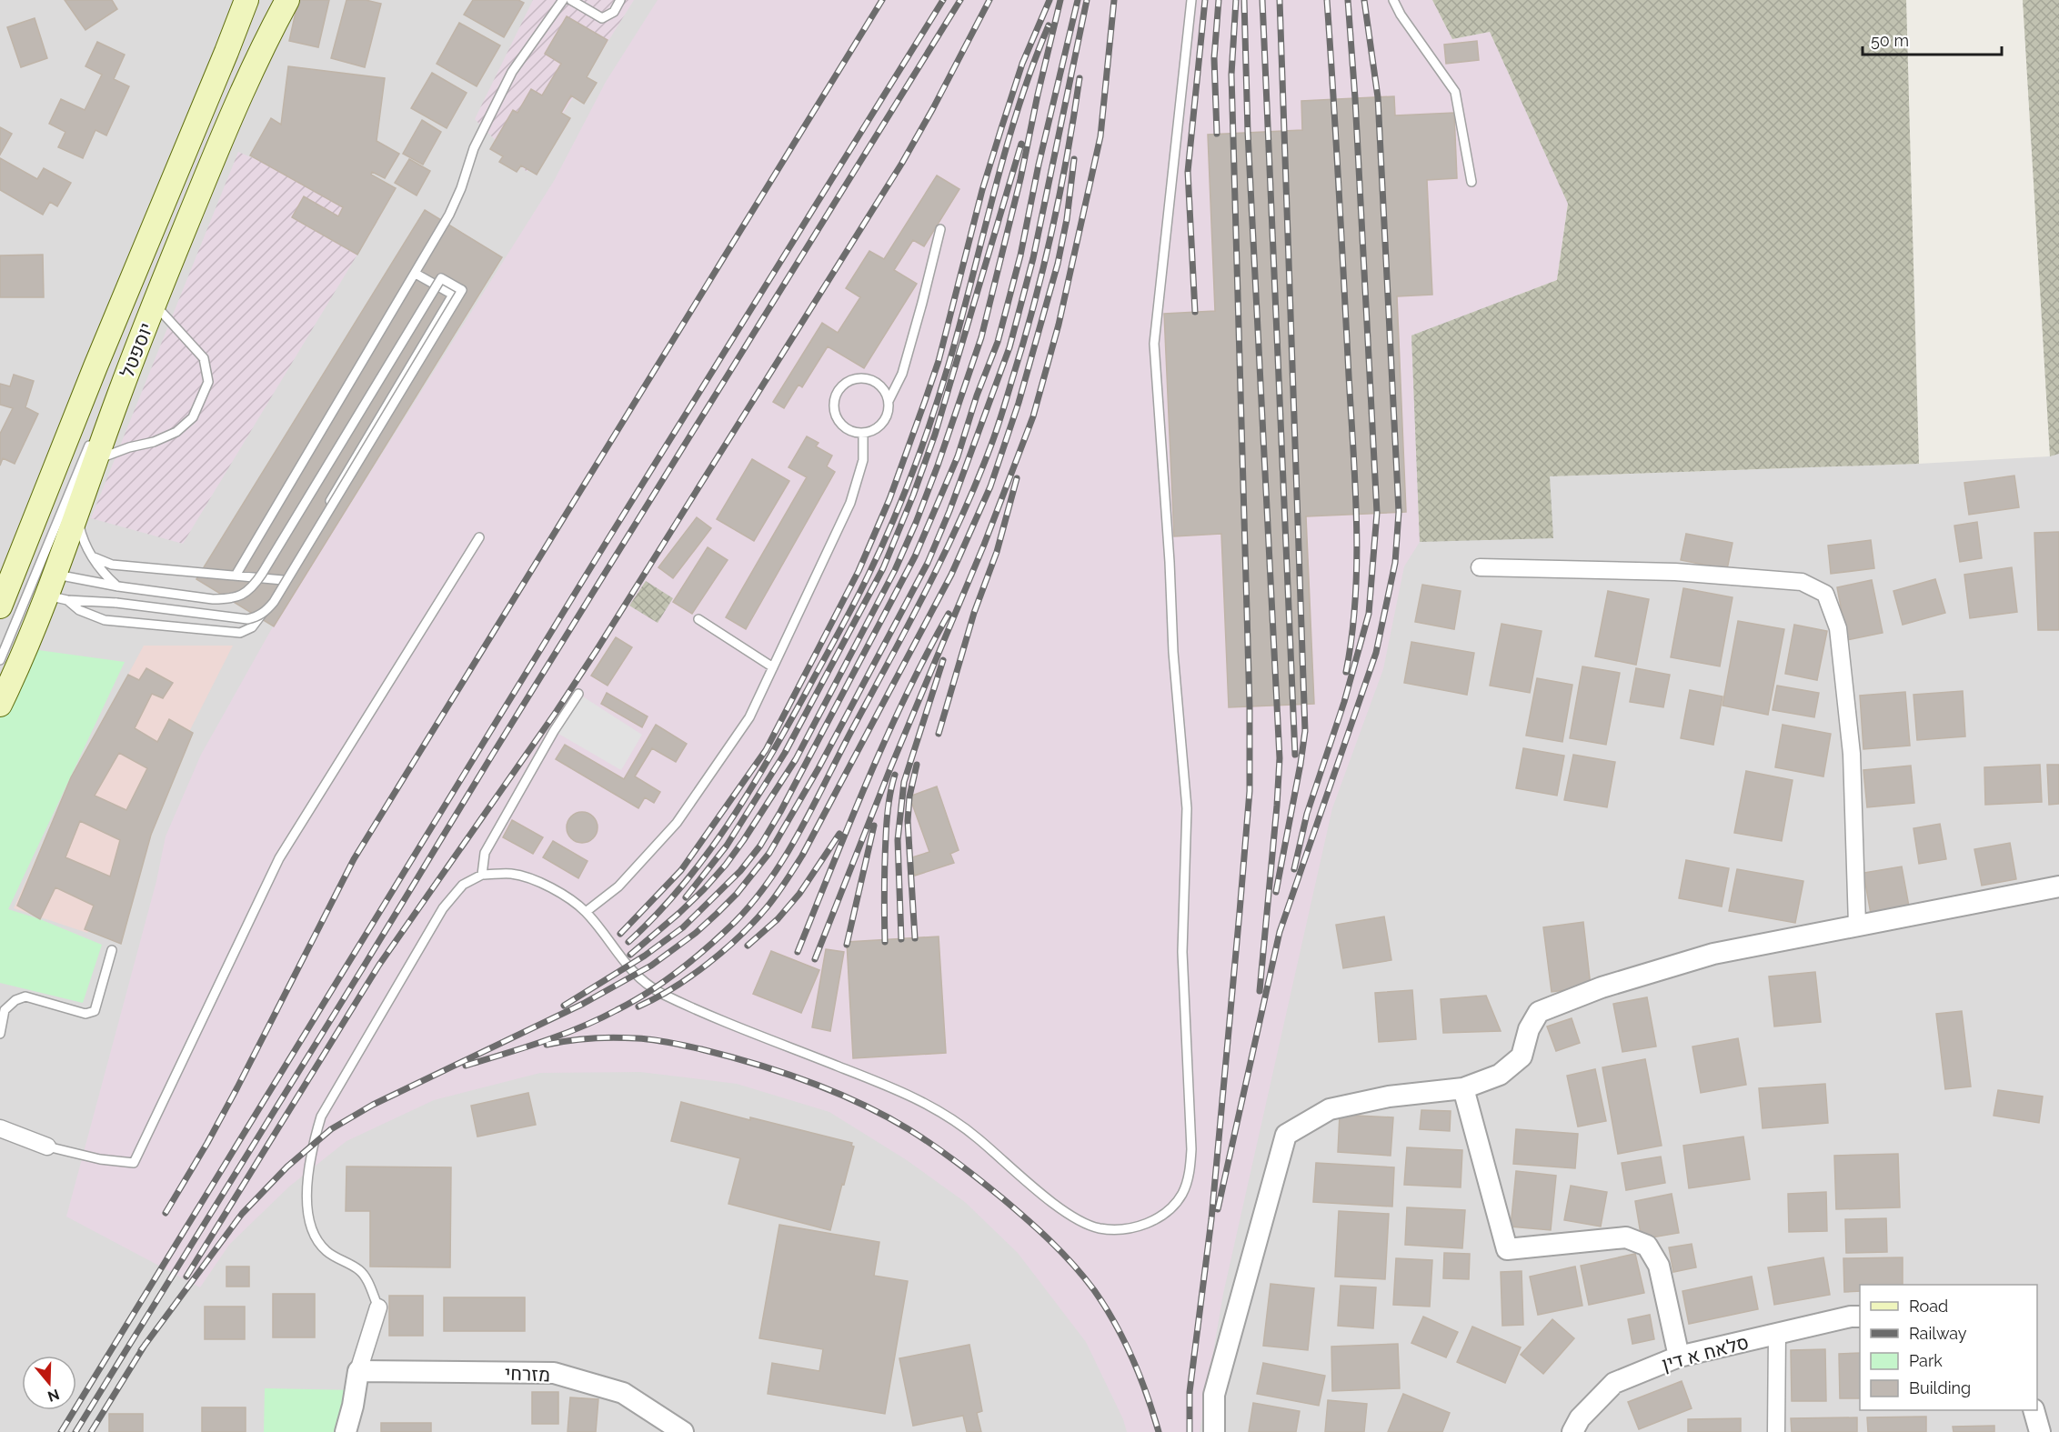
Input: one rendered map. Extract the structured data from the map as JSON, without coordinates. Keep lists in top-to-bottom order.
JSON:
{
  "streets": {
    "main road": ["יוספטל"],
    "street": ["סלאח א דין", "מזרחי"]
  },
  "legend": [
    "Road",
    "Railway",
    "Park",
    "Building"
  ],
  "scale_bar": "50 m",
  "north": "bottom"
}
